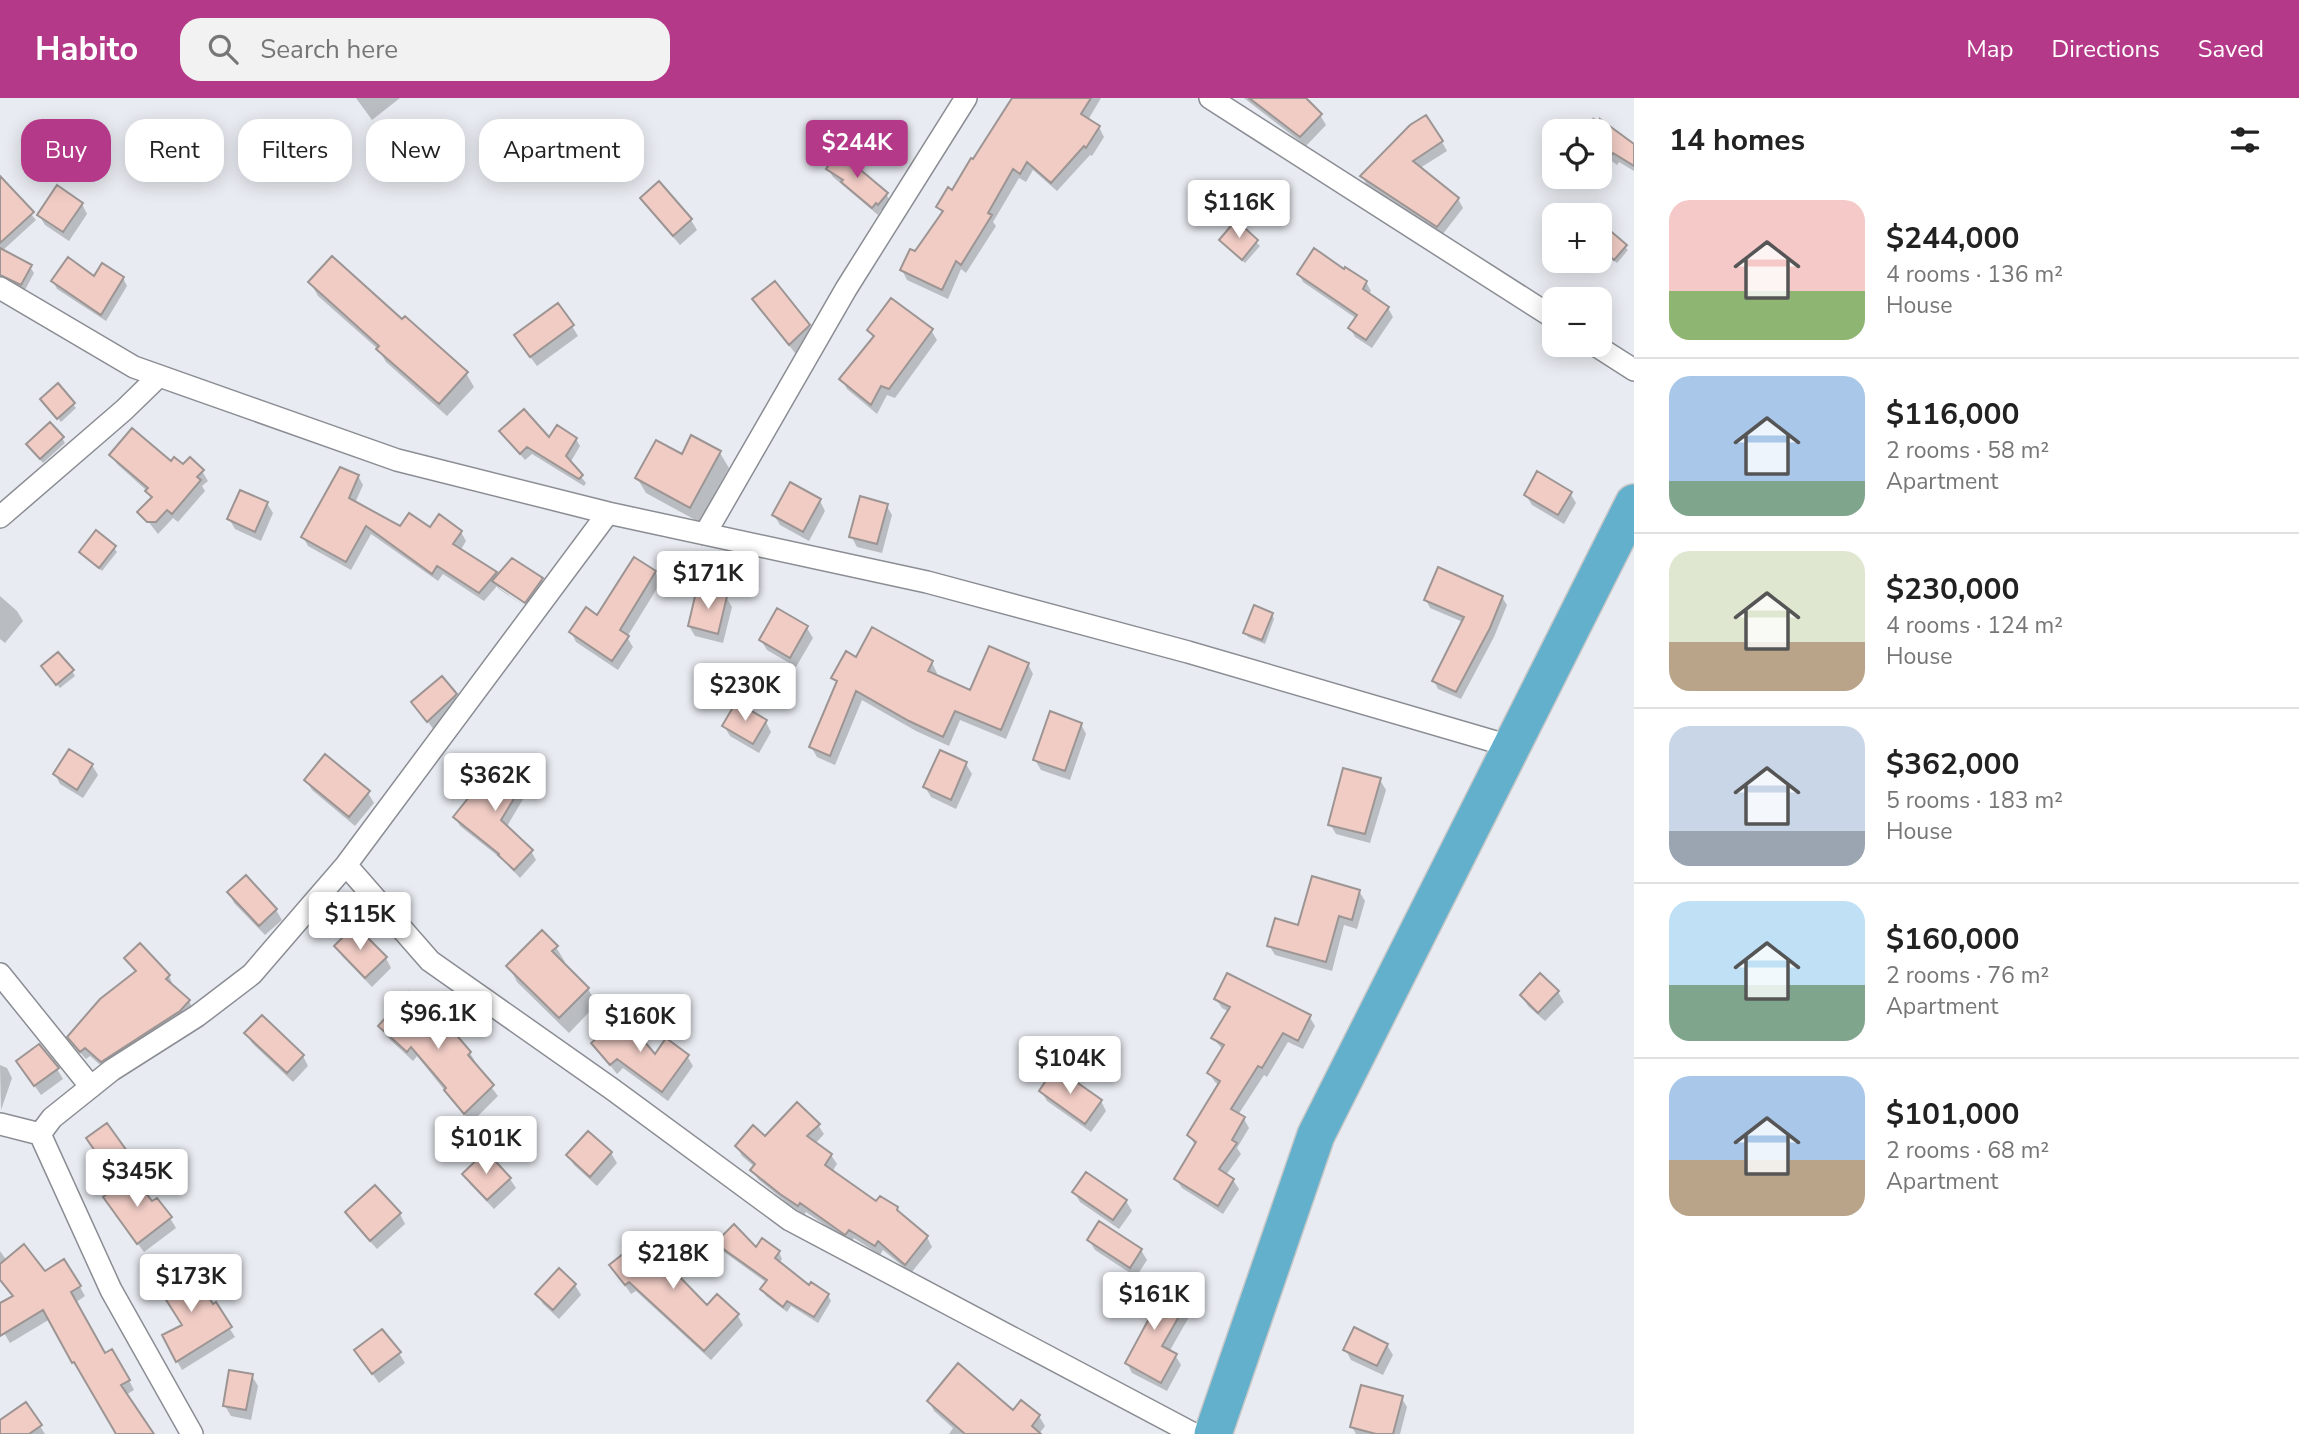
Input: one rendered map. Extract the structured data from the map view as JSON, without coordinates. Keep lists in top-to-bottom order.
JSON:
{
  "page": {
    "header": "Habito",
    "search": "Search here",
    "nav": ["Map", "Directions", "Saved"],
    "heading": "14 homes",
    "map_buttons": ["+", "−"],
    "chip": [
      "Buy",
      "Rent",
      "Filters",
      "New",
      "Apartment"
    ],
    "price": [
      "$244K",
      "$116K",
      "$171K",
      "$230K",
      "$362K",
      "$115K",
      "$96.1K",
      "$160K",
      "$104K",
      "$101K",
      "$345K",
      "$218K",
      "$173K",
      "$161K"
    ],
    "list": [
      {
        "name": "$244,000",
        "note": "4 rooms · 136 m² · House"
      },
      {
        "name": "$116,000",
        "note": "2 rooms · 58 m² · Apartment"
      },
      {
        "name": "$230,000",
        "note": "4 rooms · 124 m² · House"
      },
      {
        "name": "$362,000",
        "note": "5 rooms · 183 m² · House"
      },
      {
        "name": "$160,000",
        "note": "2 rooms · 76 m² · Apartment"
      },
      {
        "name": "$101,000",
        "note": "2 rooms · 68 m² · Apartment"
      }
    ]
  }
}
